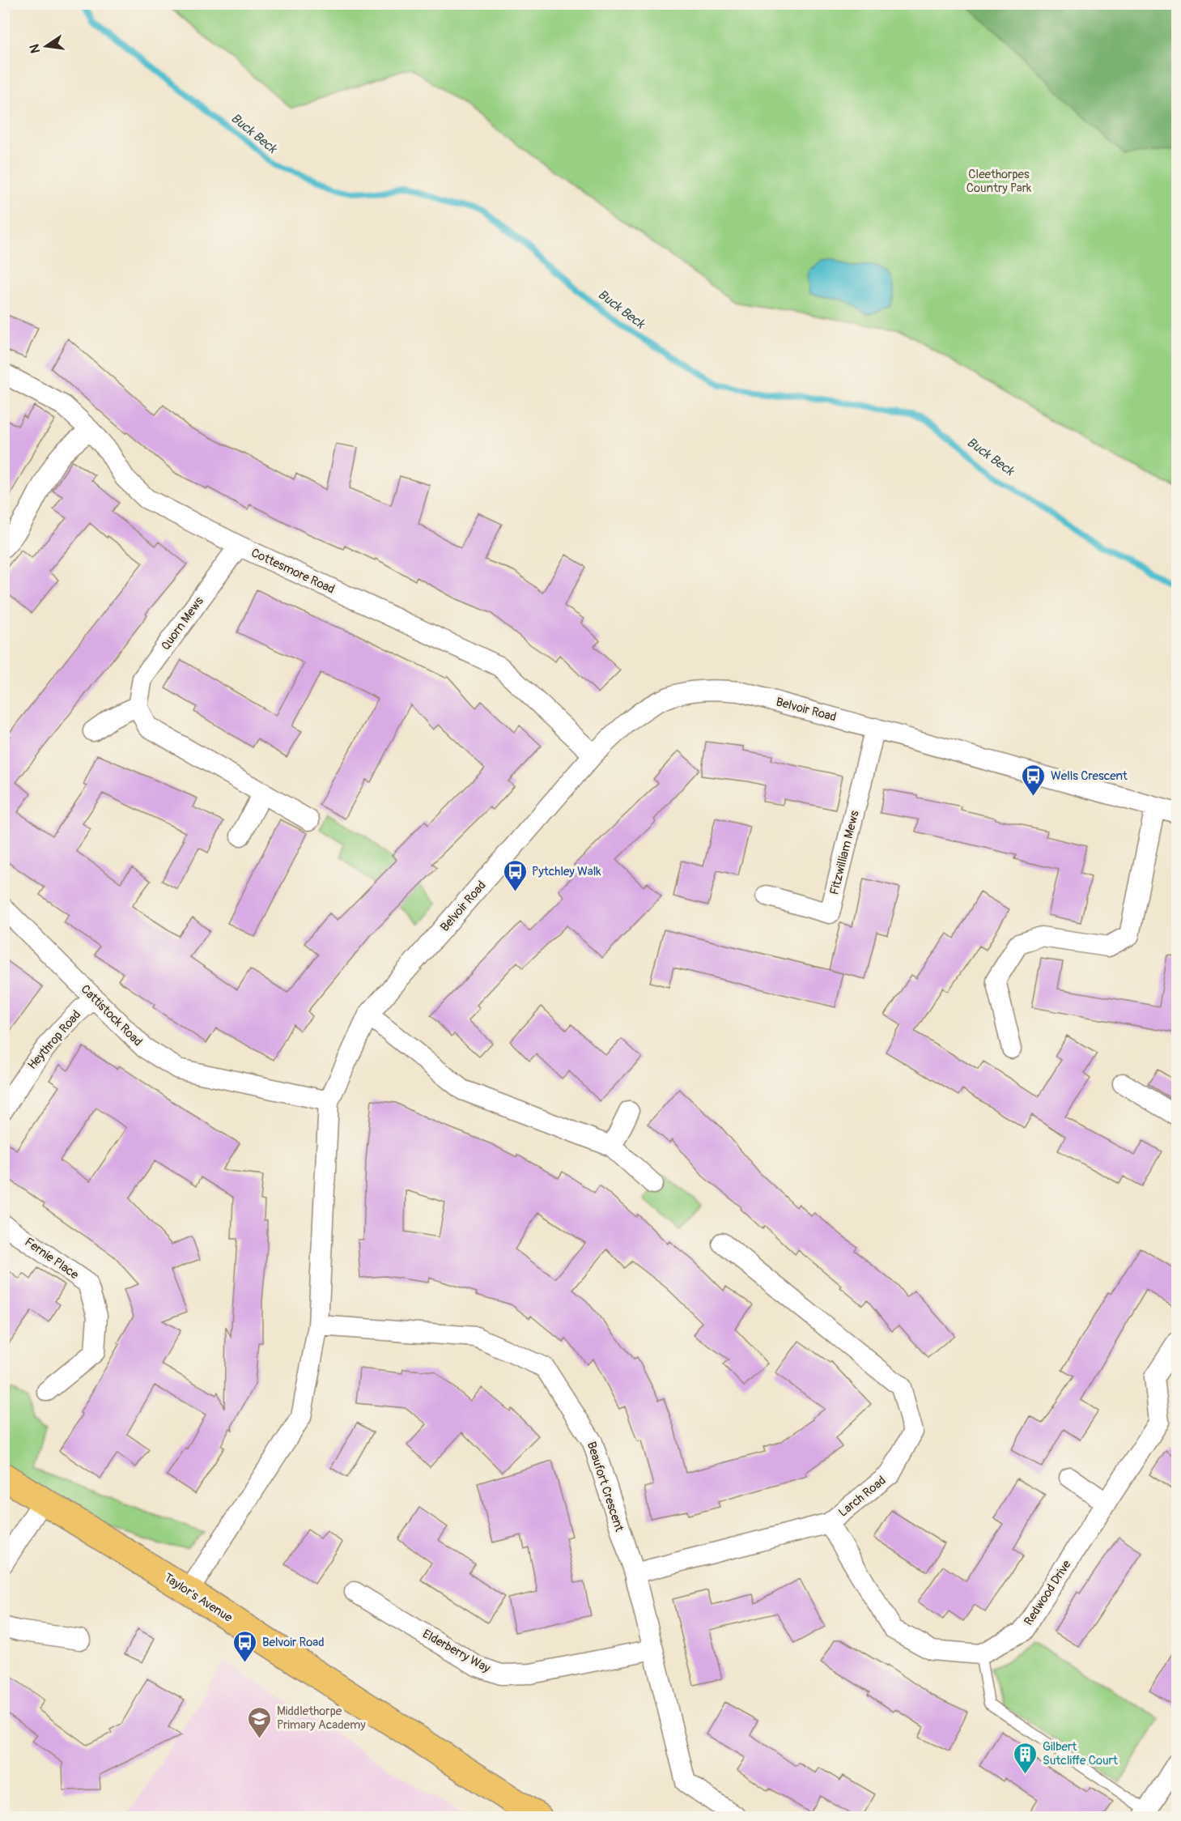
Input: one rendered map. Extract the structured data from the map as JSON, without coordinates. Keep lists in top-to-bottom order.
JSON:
{
  "streets": {
    "main road": ["Taylor's Avenue"],
    "street": [
      "Cottesmore Road",
      "Quorn Mews",
      "Belvoir Road",
      "Fitzwilliam Mews",
      "Cattistock Road",
      "Heythrop Road",
      "Fernie Place",
      "Beaufort Crescent",
      "Larch Road",
      "Redwood Drive",
      "Elderberry Way"
    ]
  },
  "crossings": [
    ["Cottesmore Road", "Quorn Mews"],
    ["Cottesmore Road", "Belvoir Road"],
    ["Belvoir Road", "Fitzwilliam Mews"],
    ["Belvoir Road", "Cattistock Road"],
    ["Belvoir Road", "Beaufort Crescent"],
    ["Belvoir Road", "Taylor's Avenue"],
    ["Cattistock Road", "Heythrop Road"],
    ["Beaufort Crescent", "Larch Road"],
    ["Beaufort Crescent", "Elderberry Way"]
  ],
  "water": ["Buck Beck"],
  "parks": ["Cleethorpes Country Park"],
  "places": {
    "bus stop": ["Wells Crescent", "Pytchley Walk", "Belvoir Road"],
    "school or university": ["Middlethorpe Primary Academy"],
    "building": ["Gilbert Sutcliffe Court"]
  },
  "north": "left"
}
